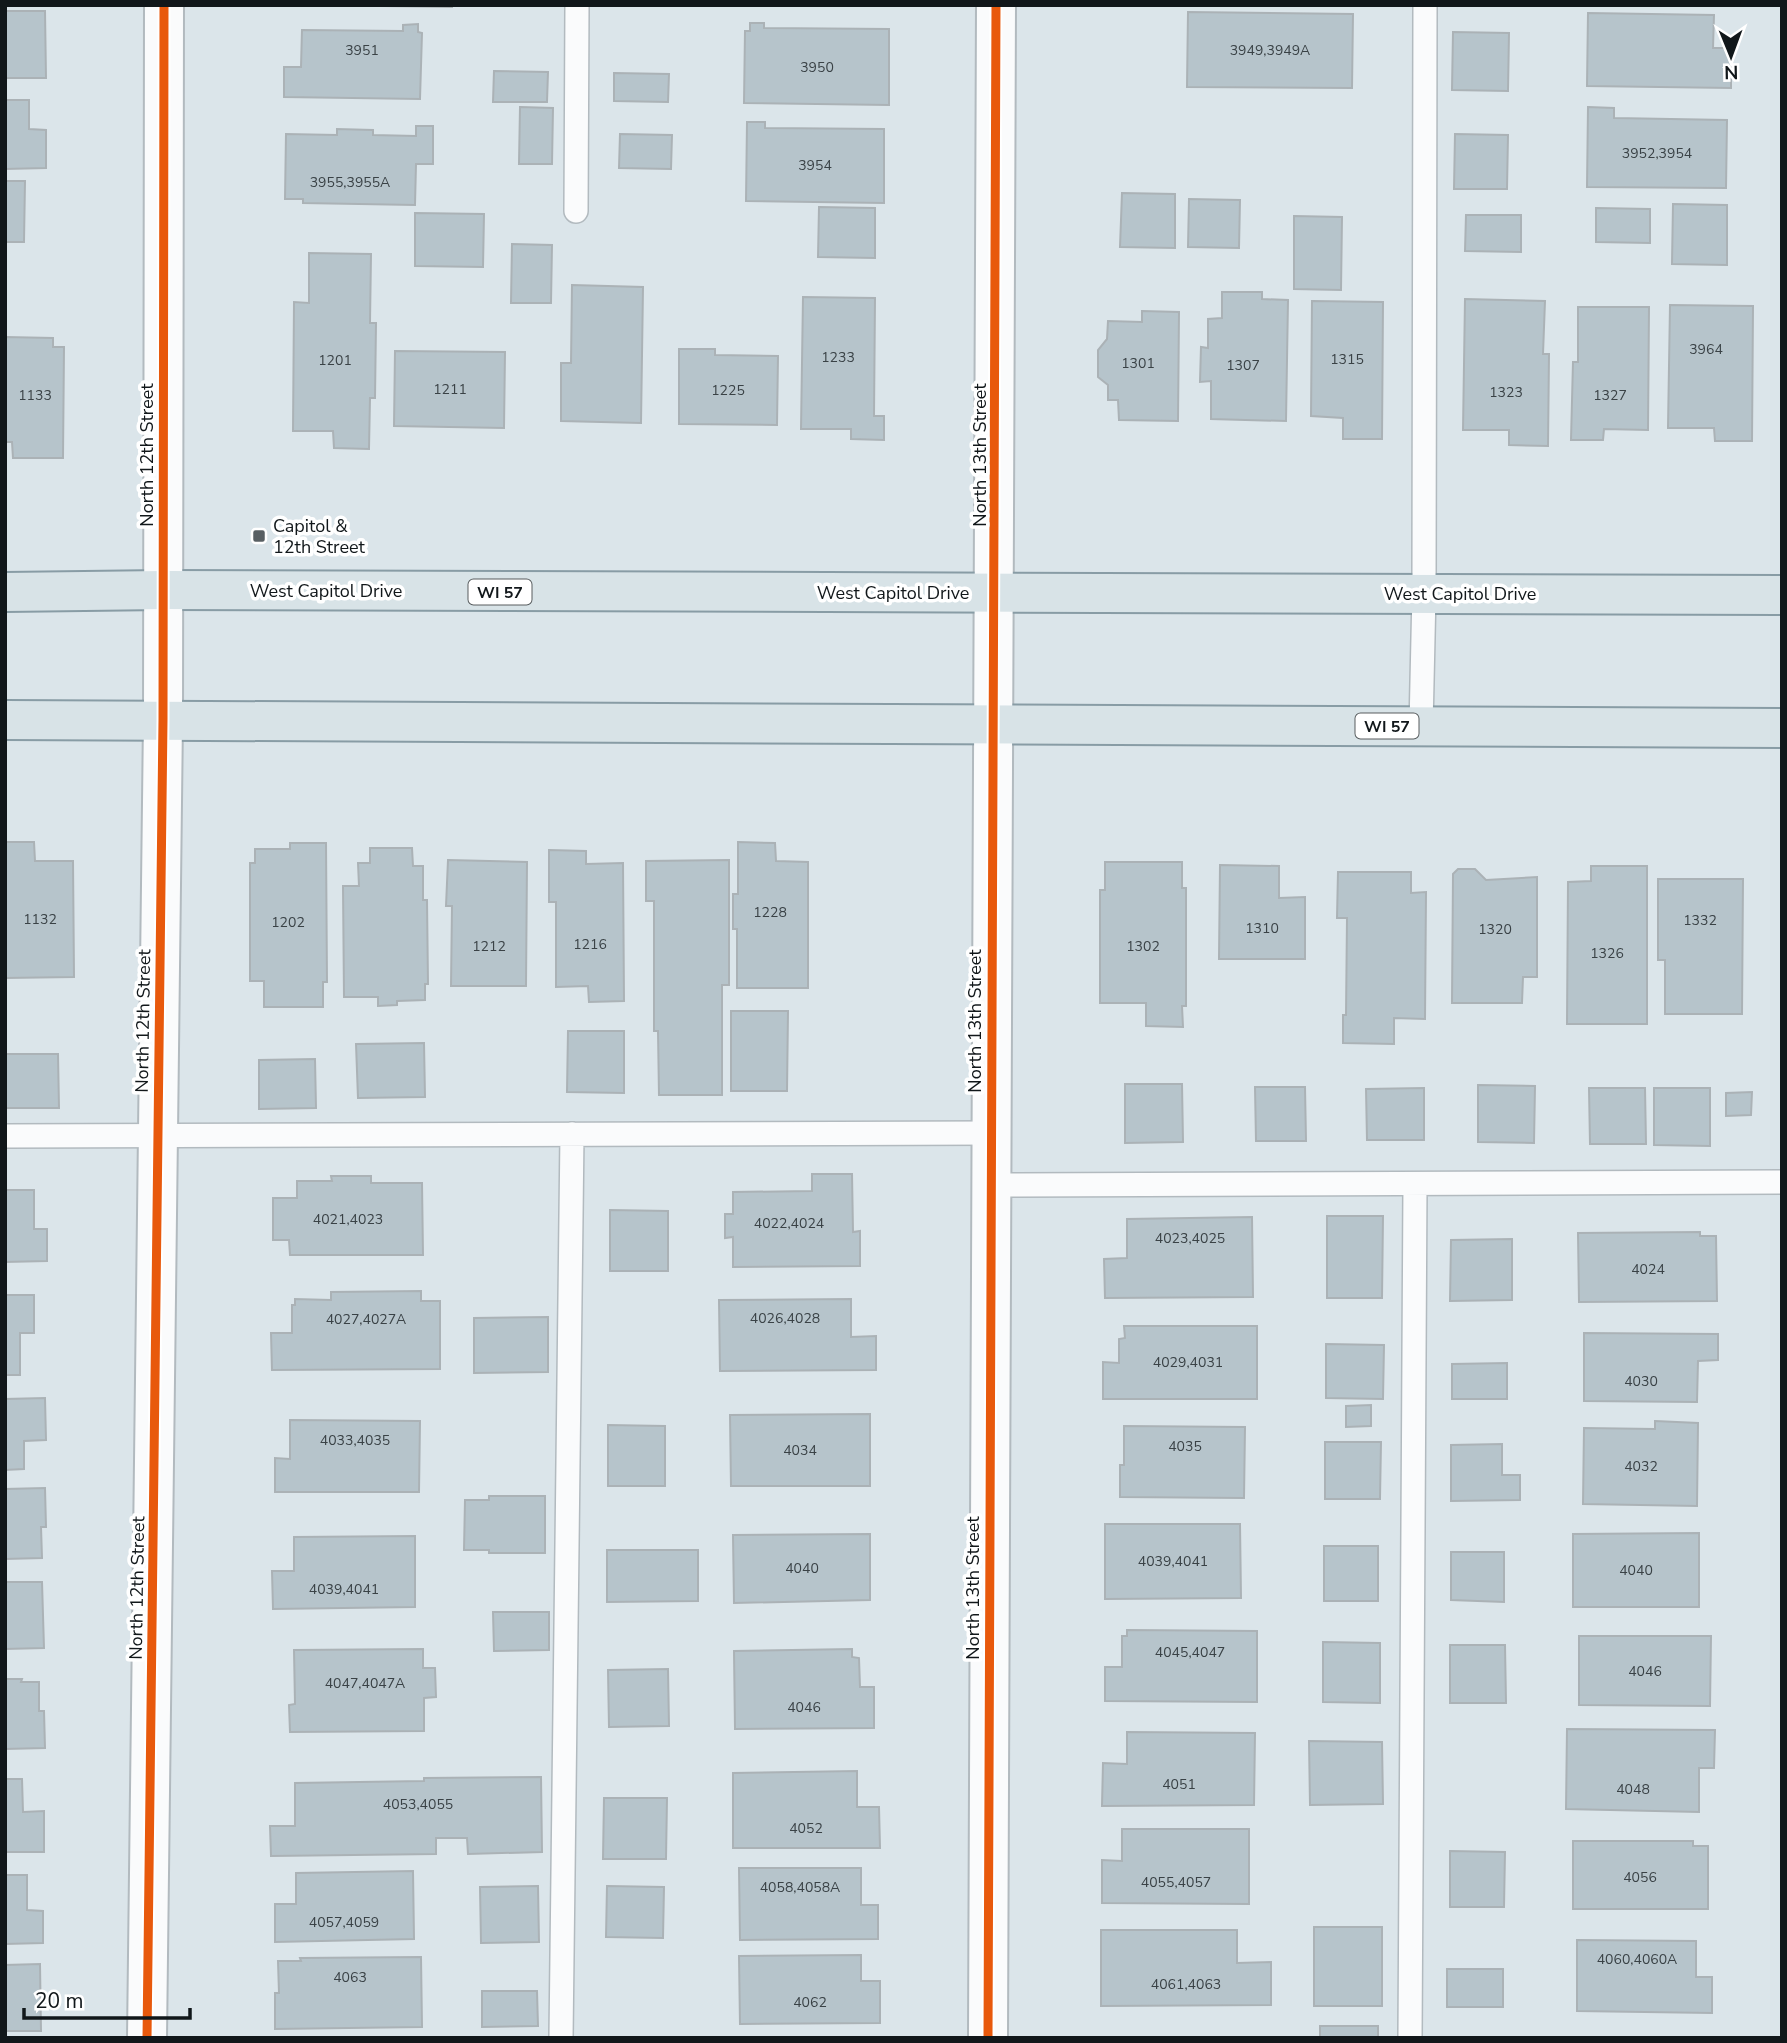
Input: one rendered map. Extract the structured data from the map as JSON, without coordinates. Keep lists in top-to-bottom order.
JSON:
{
  "streets": {
    "main road": ["West Capitol Drive", "WI 57"],
    "street": ["North 12th Street", "North 13th Street"]
  },
  "crossings": [
    ["North 12th Street", "West Capitol Drive"],
    ["North 12th Street", "WI 57"],
    ["North 13th Street", "West Capitol Drive"],
    ["North 13th Street", "WI 57"]
  ],
  "places": {
    "transit": ["Capitol & 12th Street"]
  },
  "house_numbers": [
    "3951",
    "3949,3949A",
    "3950",
    "3952,3954",
    "3954",
    "3955,3955A",
    "3964",
    "1233",
    "1315",
    "1201",
    "1301",
    "1307",
    "1211",
    "1225",
    "1323",
    "1133",
    "1327",
    "1228",
    "1132",
    "1332",
    "1202",
    "1310",
    "1320",
    "1216",
    "1212",
    "1302",
    "1326",
    "4021,4023",
    "4022,4024",
    "4023,4025",
    "4024",
    "4026,4028",
    "4027,4027A",
    "4029,4031",
    "4030",
    "4033,4035",
    "4035",
    "4034",
    "4032",
    "4039,4041",
    "4040",
    "4040",
    "4039,4041",
    "4045,4047",
    "4046",
    "4047,4047A",
    "4046",
    "4051",
    "4048",
    "4053,4055",
    "4052",
    "4056",
    "4055,4057",
    "4058,4058A",
    "4057,4059",
    "4060,4060A",
    "4063",
    "4061,4063",
    "4062"
  ],
  "scale_bar": "20 m",
  "north": "bottom"
}
